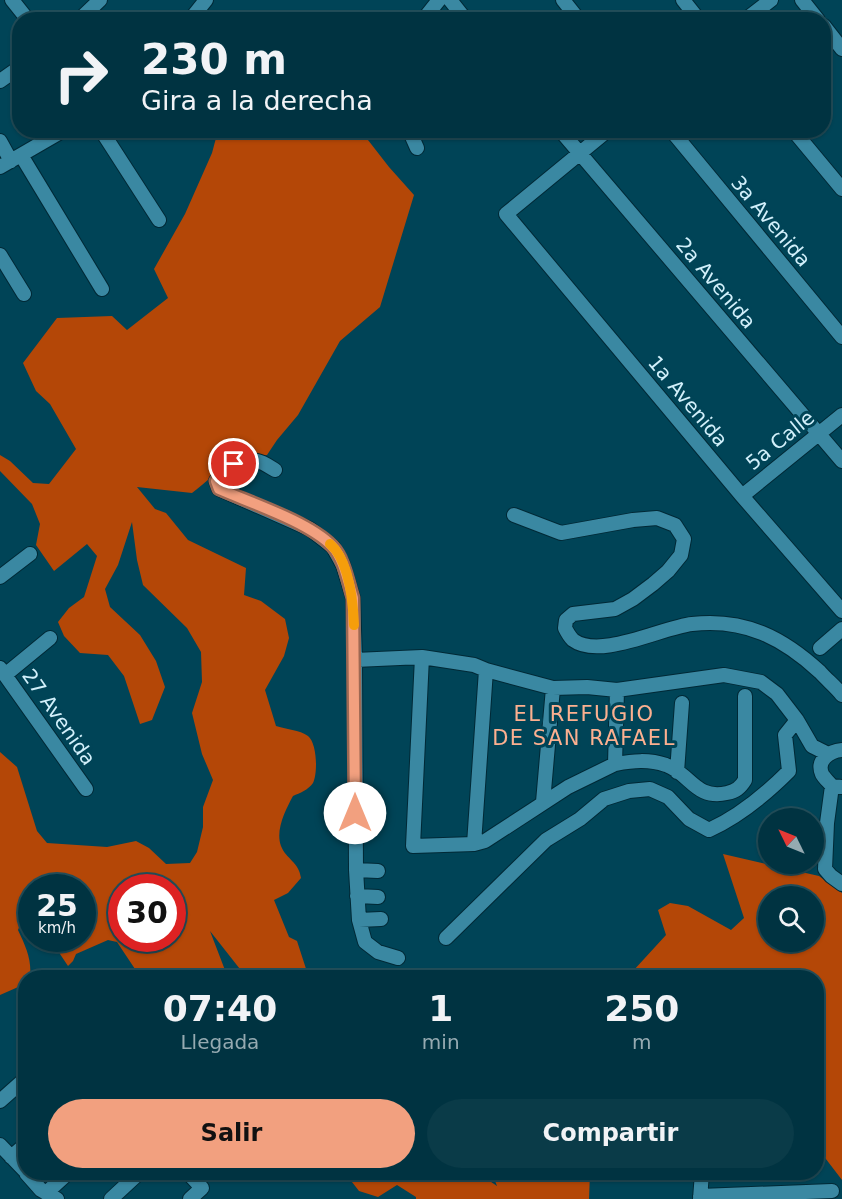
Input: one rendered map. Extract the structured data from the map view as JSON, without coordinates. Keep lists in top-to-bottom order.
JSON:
{
  "streets": {
    "street": [
      "3a Avenida",
      "2a Avenida",
      "1a Avenida",
      "5a Calle",
      "27 Avenida"
    ]
  },
  "crossings": [
    ["2a Avenida", "1a Avenida"],
    ["2a Avenida", "5a Calle"],
    ["1a Avenida", "5a Calle"]
  ],
  "districts": ["EL REFUGIO DE SAN RAFAEL"],
  "north": "top left",
  "page": {
    "turn": ["230 m", "Gira a la derecha"],
    "speed": "25 km/h",
    "limit": "30",
    "eta": [
      "07:40",
      "Llegada",
      "1",
      "min",
      "250",
      "m"
    ],
    "buttons": ["Salir", "Compartir"]
  }
}
